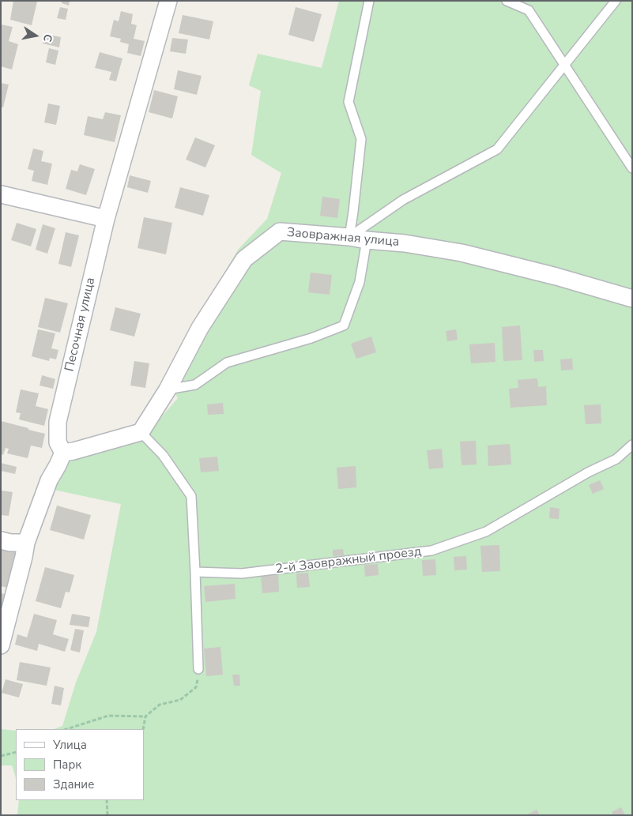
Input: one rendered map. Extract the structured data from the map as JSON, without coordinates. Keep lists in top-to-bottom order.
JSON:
{
  "streets": {
    "street": ["Заовражная улица", "Песочная улица"],
    "lane": ["2-й Заовражный проезд"]
  },
  "legend": ["Улица", "Парк", "Здание"],
  "north": "right"
}
